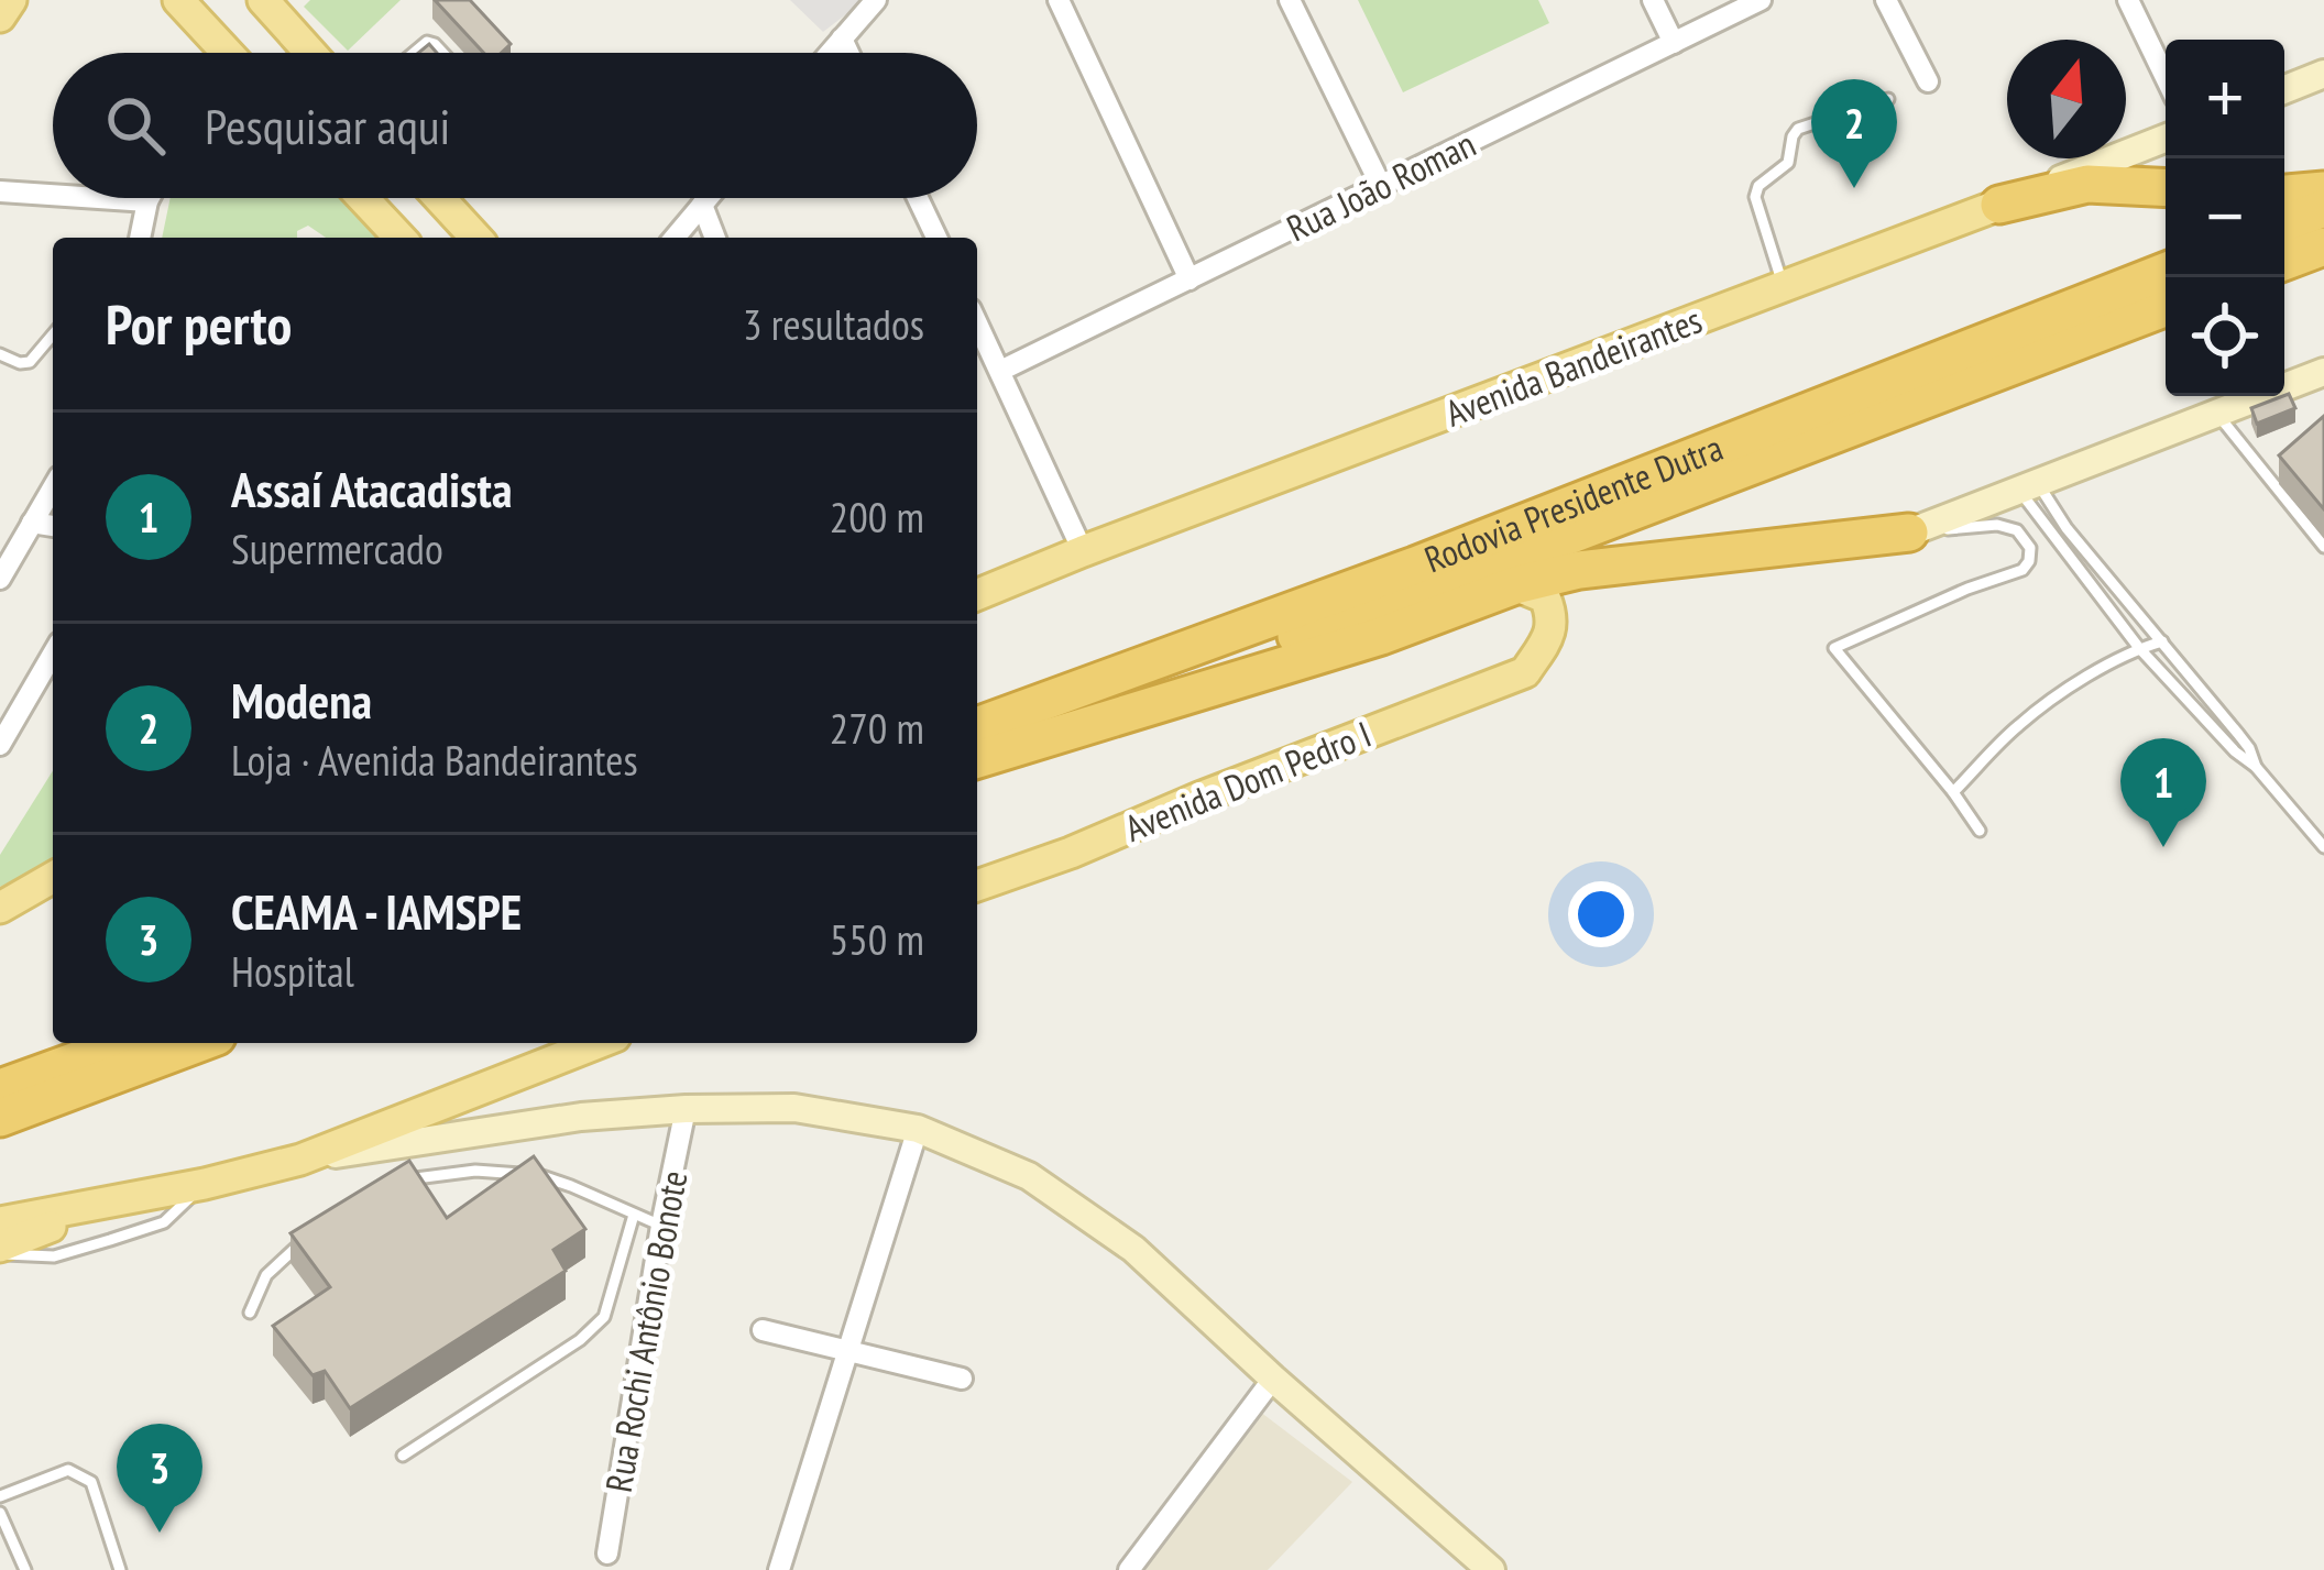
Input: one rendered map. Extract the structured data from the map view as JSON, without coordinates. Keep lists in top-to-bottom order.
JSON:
{
  "streets": {
    "highway": ["Rodovia Presidente Dutra"],
    "main road": ["Avenida Bandeirantes", "Avenida Dom Pedro I"],
    "street": ["Rua João Roman", "Rua Rochi Antônio Bonote"]
  },
  "north": "top",
  "page": {
    "map_buttons": ["+", "−"],
    "search": "Pesquisar aqui",
    "pins": ["2", "1", "3"],
    "heading": ["Por perto", "3 resultados"],
    "list": [
      {
        "mark": "1",
        "name": "Assaí Atacadista",
        "note": "Supermercado",
        "value": "200 m"
      },
      {
        "mark": "2",
        "name": "Modena",
        "note": "Loja · Avenida Bandeirantes",
        "value": "270 m"
      },
      {
        "mark": "3",
        "name": "CEAMA - IAMSPE",
        "note": "Hospital",
        "value": "550 m"
      }
    ]
  }
}
